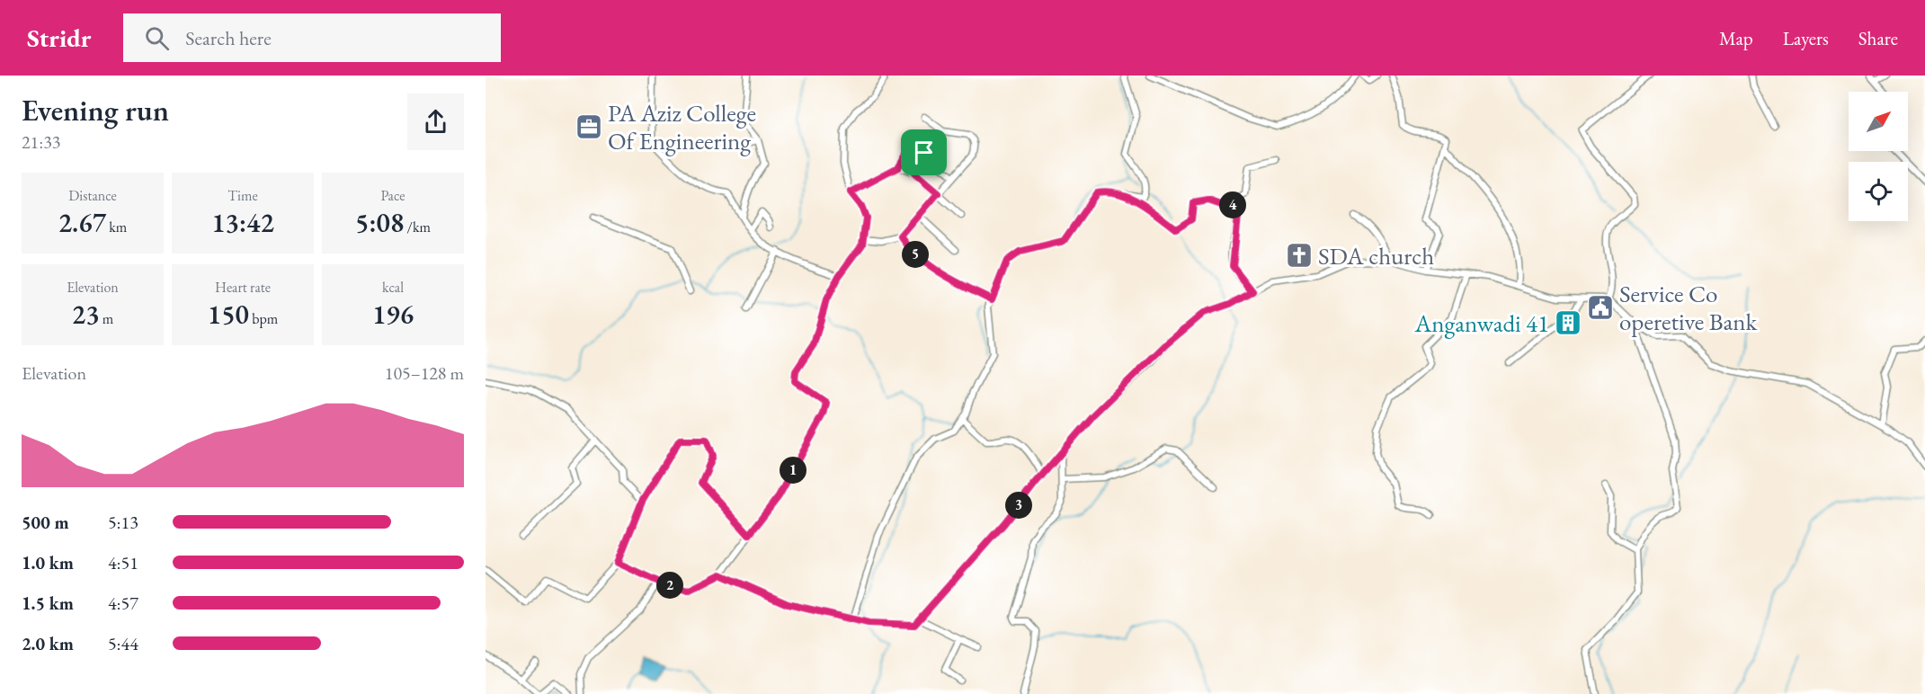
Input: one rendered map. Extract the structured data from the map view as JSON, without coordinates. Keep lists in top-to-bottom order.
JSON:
{
  "places": {
    "office": ["PA Aziz College Of Engineering"],
    "church": ["SDA church"],
    "public building": ["Service Co operetive Bank"],
    "building": ["Anganwadi 41"]
  },
  "north": "top right",
  "page": {
    "header": "Stridr",
    "search": "Search here",
    "nav": ["Map", "Layers", "Share"],
    "heading": ["Evening run", "21:33"],
    "stats": [
      ["Distance", "2.67 km"],
      ["Time", "13:42"],
      ["Pace", "5:08 /km"],
      ["Elevation", "23 m"],
      ["Heart rate", "150 bpm"],
      ["kcal", "196"]
    ],
    "pins": [
      "4",
      "5",
      "1",
      "3",
      "2"
    ],
    "chart": ["Elevation", "105–128 m"],
    "list": [
      {
        "name": "500 m",
        "note": "5:13"
      },
      {
        "name": "1.0 km",
        "note": "4:51"
      },
      {
        "name": "1.5 km",
        "note": "4:57"
      },
      {
        "name": "2.0 km",
        "note": "5:44"
      }
    ]
  }
}
